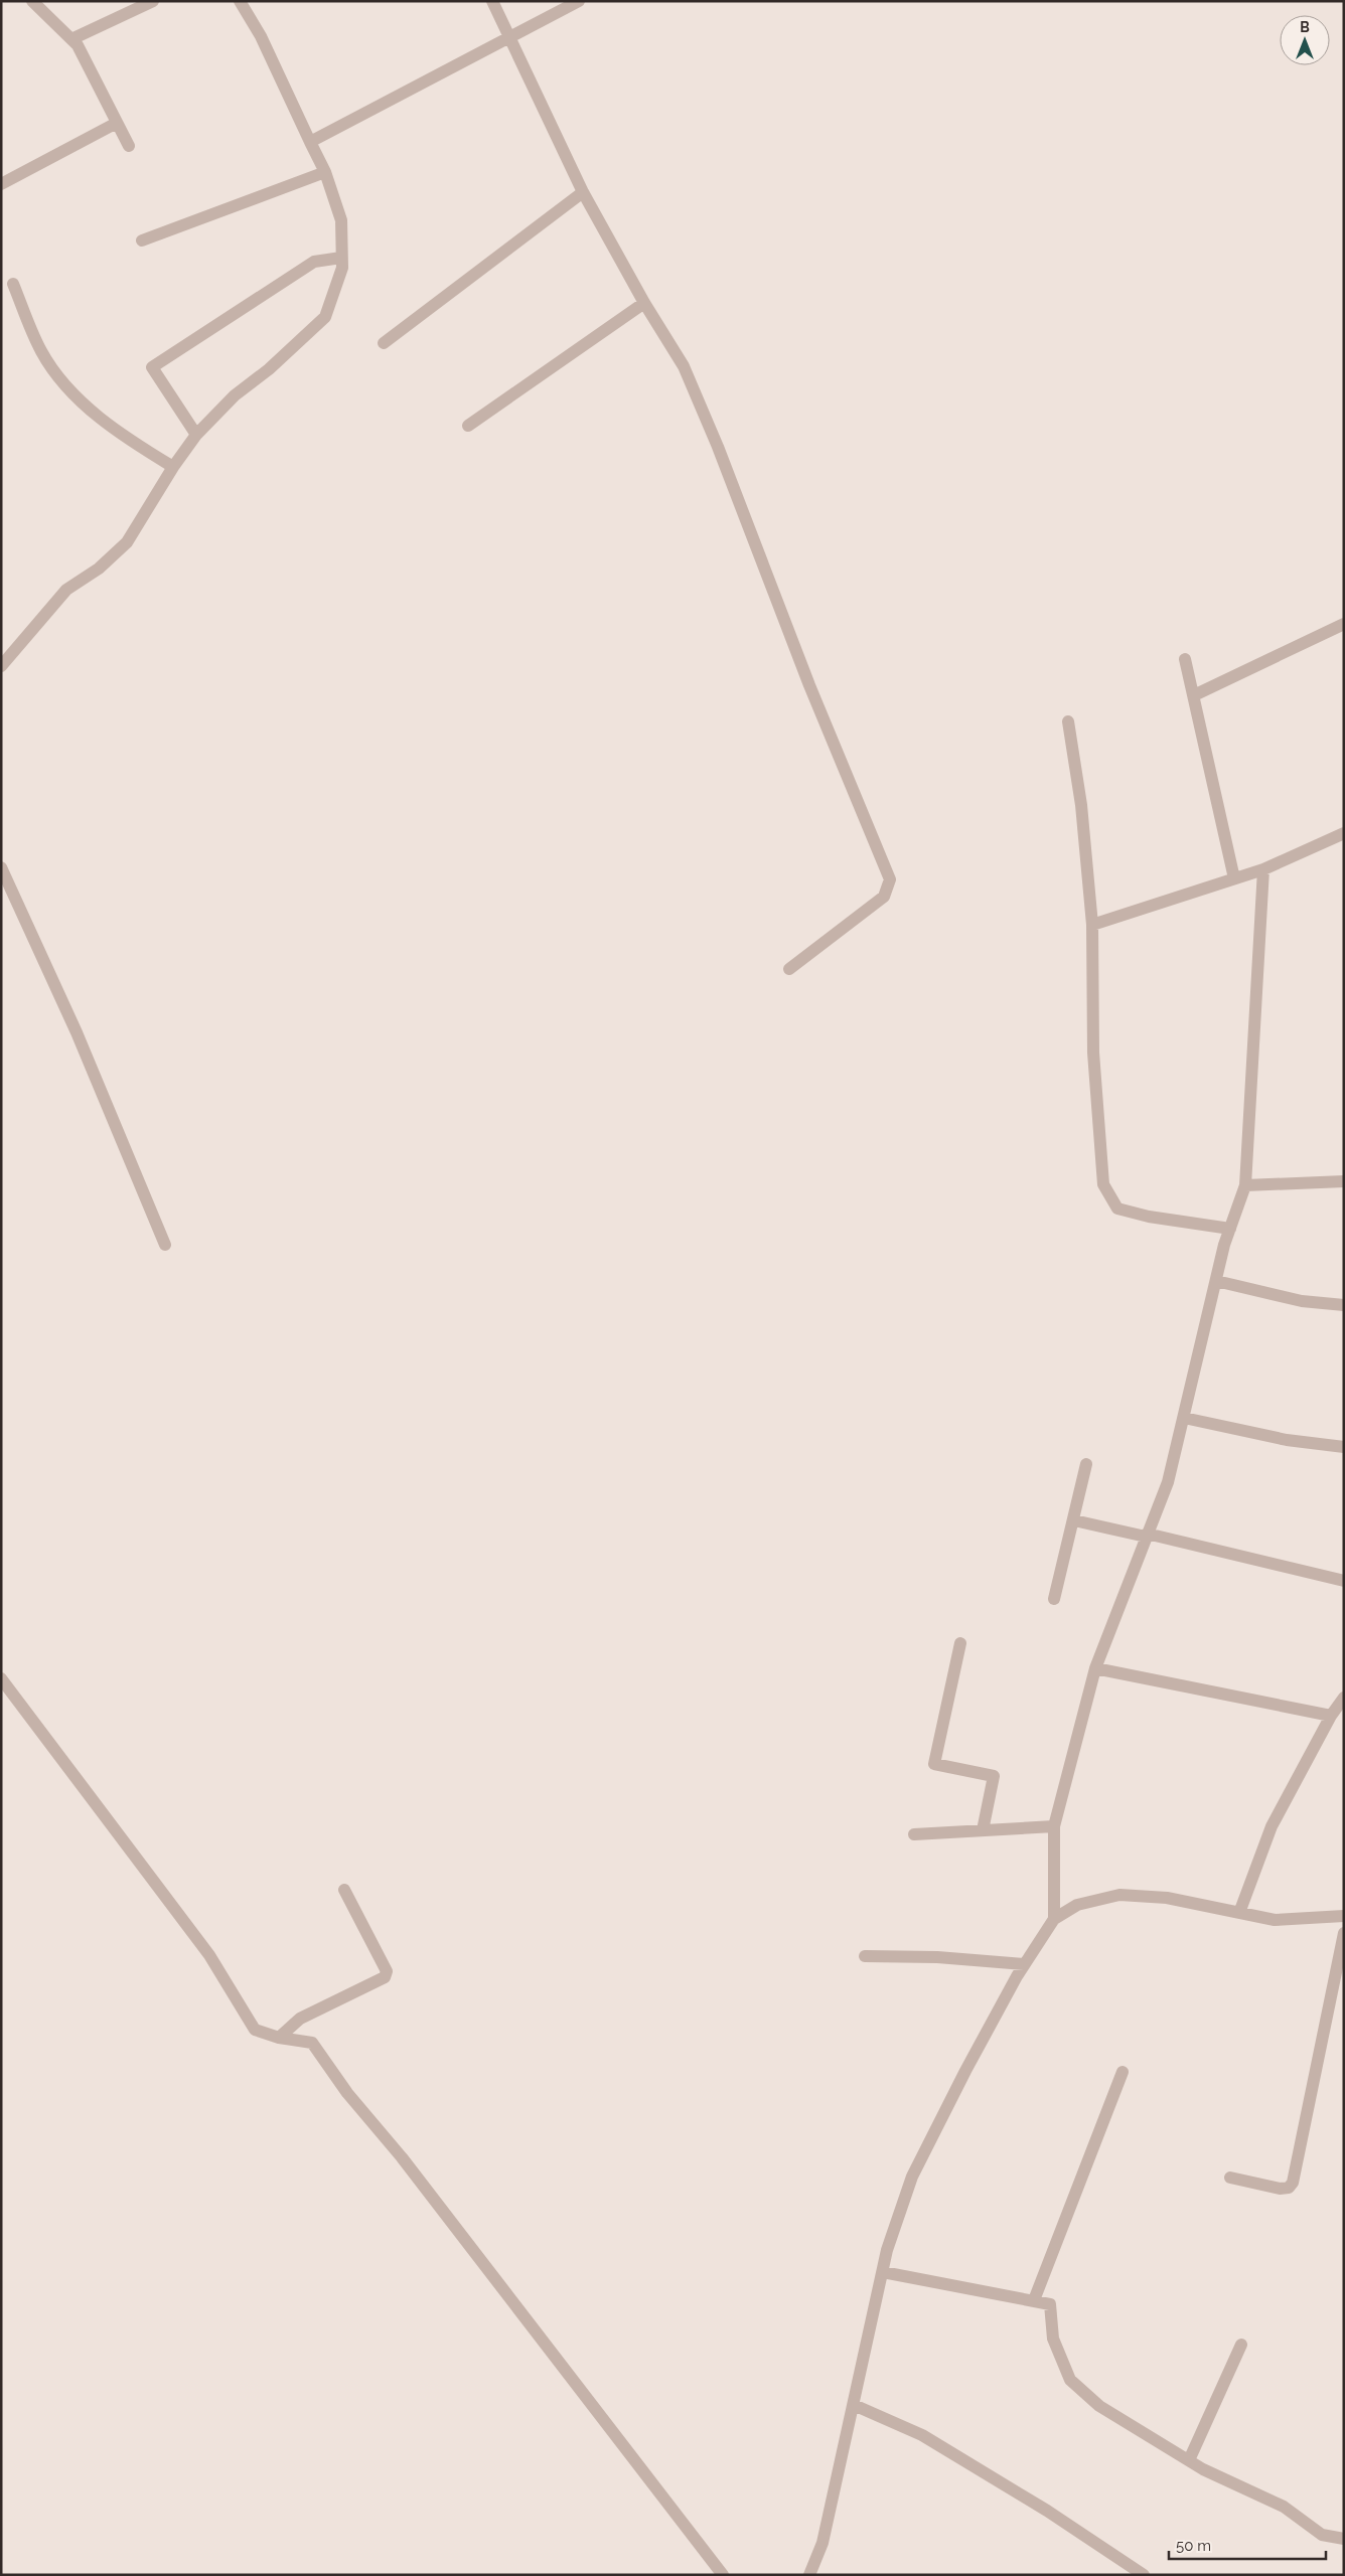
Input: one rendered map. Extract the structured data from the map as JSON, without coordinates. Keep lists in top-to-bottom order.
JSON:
{
  "scale_bar": "50 m",
  "north": "top"
}
